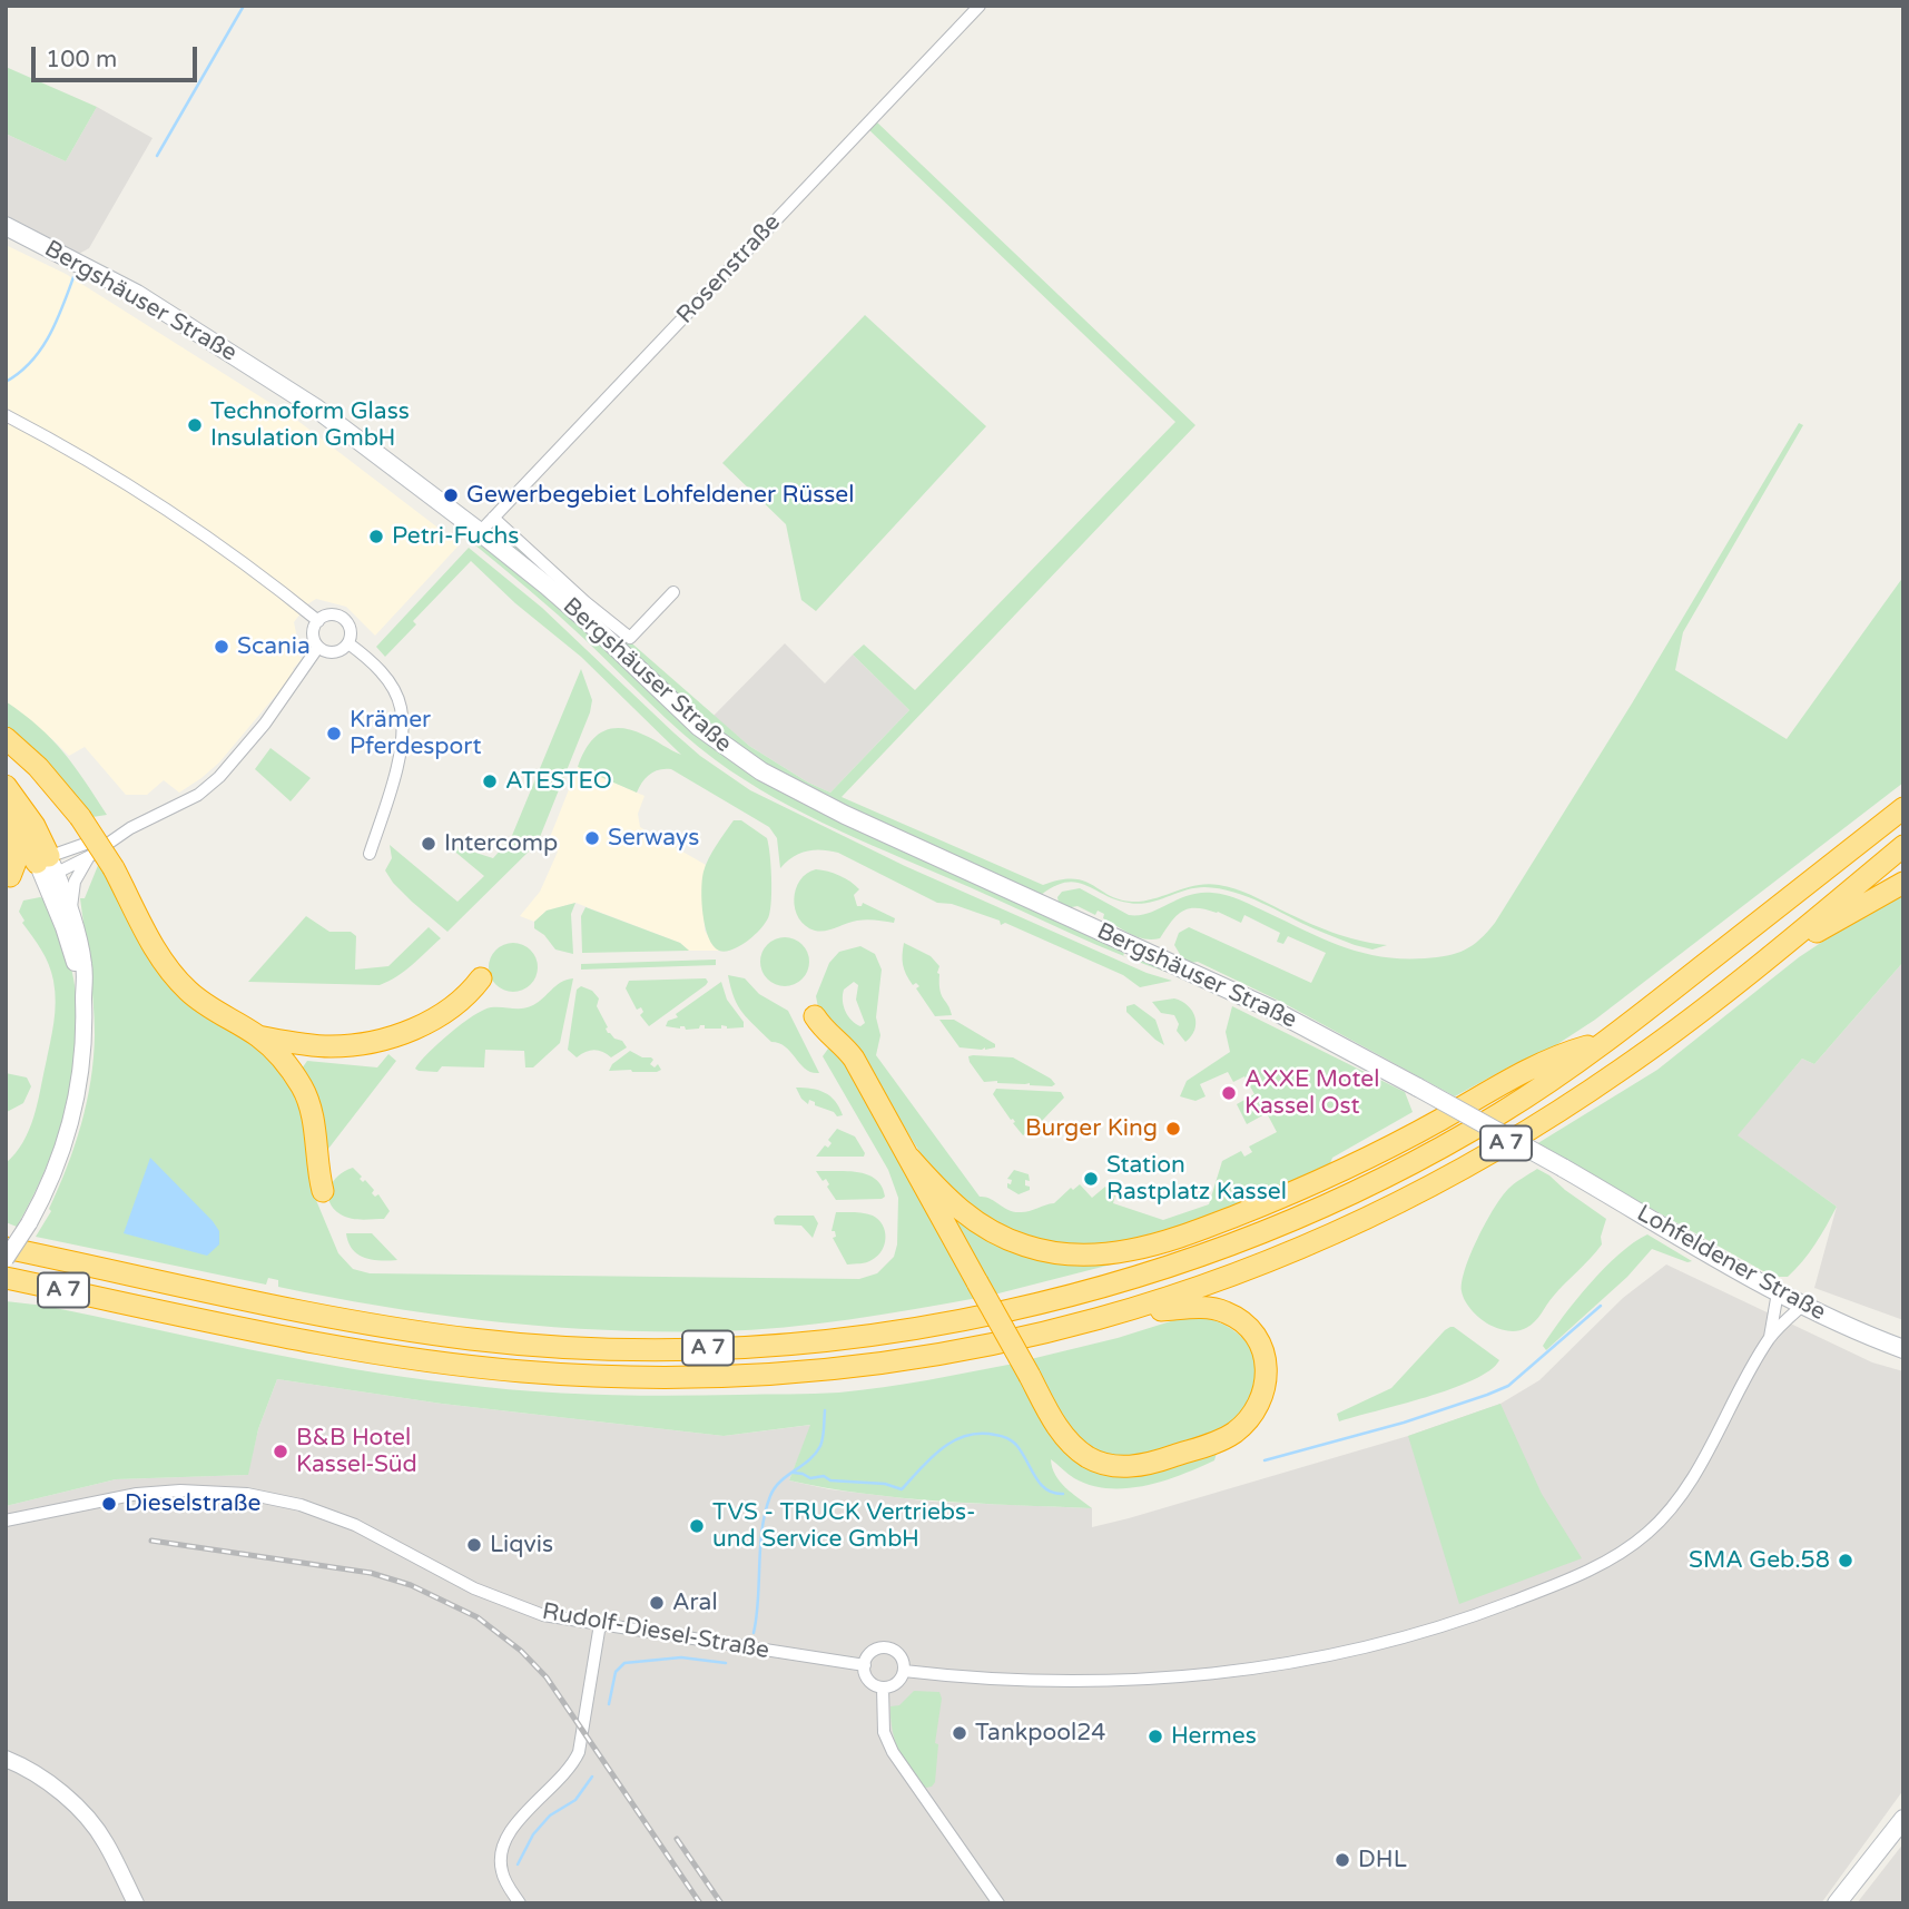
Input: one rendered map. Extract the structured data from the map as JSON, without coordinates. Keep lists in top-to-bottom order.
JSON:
{
  "streets": {
    "highway": ["A 7"],
    "main road": ["Bergshäuser Straße", "Lohfeldener Straße"],
    "street": ["Rosenstraße", "Rudolf-Diesel-Straße"]
  },
  "crossings": [
    ["Rosenstraße", "Bergshäuser Straße"],
    ["Bergshäuser Straße", "Lohfeldener Straße"]
  ],
  "places": [
    "Technoform Glass Insulation GmbH",
    "Gewerbegebiet Lohfeldener Rüssel",
    "Petri-Fuchs",
    "Scania",
    "Krämer Pferdesport",
    "ATESTEO",
    "Serways",
    "Intercomp",
    "AXXE Motel Kassel Ost",
    "Burger King",
    "Station Rastplatz Kassel",
    "B&B Hotel Kassel-Süd",
    "Dieselstraße",
    "TVS - TRUCK Vertriebs- und Service GmbH",
    "Liqvis",
    "SMA Geb.58",
    "Aral",
    "Tankpool24",
    "Hermes",
    "DHL"
  ],
  "scale_bar": "100 m"
}
